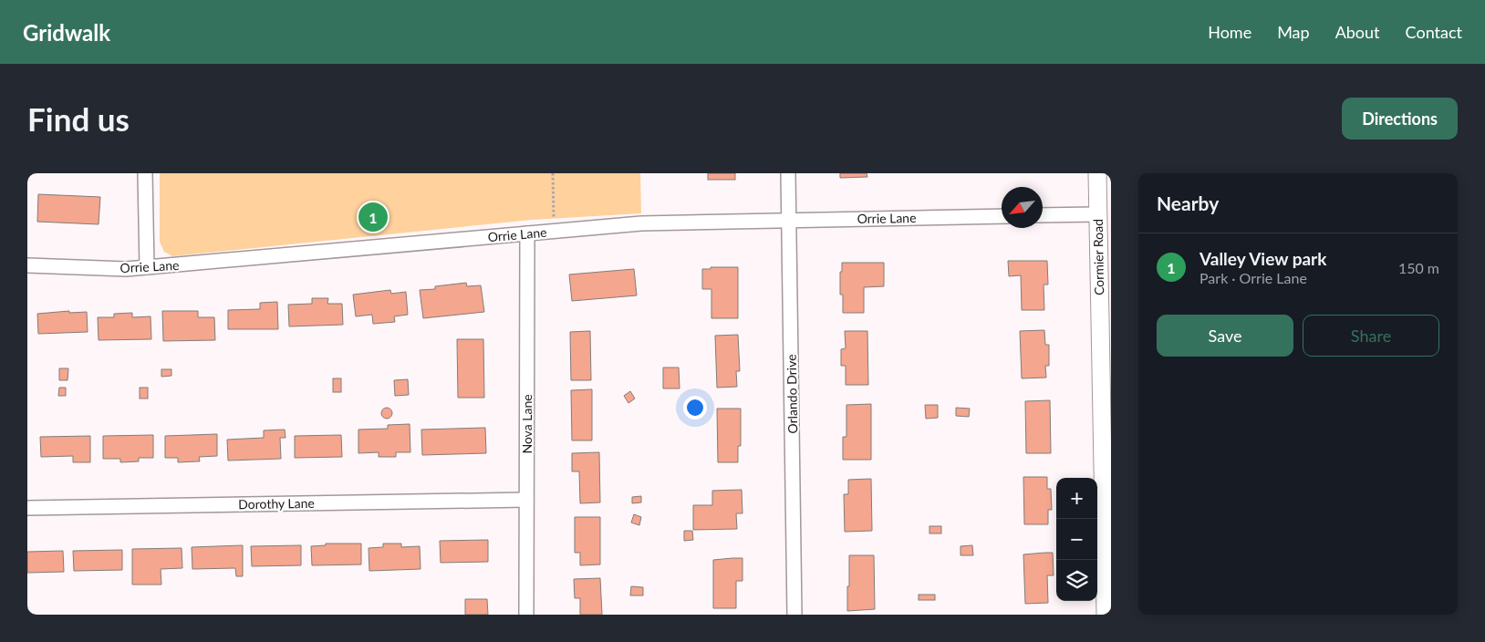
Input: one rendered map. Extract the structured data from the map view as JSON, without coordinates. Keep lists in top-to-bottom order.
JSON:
{
  "streets": {
    "street": [
      "Orrie Lane",
      "Cormier Road",
      "Orlando Drive",
      "Nova Lane",
      "Dorothy Lane"
    ]
  },
  "crossings": [
    ["Orrie Lane", "Orlando Drive"],
    ["Orrie Lane", "Nova Lane"],
    ["Nova Lane", "Dorothy Lane"]
  ],
  "north": "bottom left",
  "page": {
    "header": "Gridwalk",
    "nav": [
      "Home",
      "Map",
      "About",
      "Contact"
    ],
    "buttons": [
      "Directions",
      ["Save", "Share"]
    ],
    "title": "Find us",
    "heading": "Nearby",
    "pins": "1",
    "list": [
      {
        "mark": "1",
        "name": "Valley View park",
        "note": "Park · Orrie Lane",
        "value": "150 m"
      }
    ],
    "map_buttons": ["+", "−"]
  }
}
